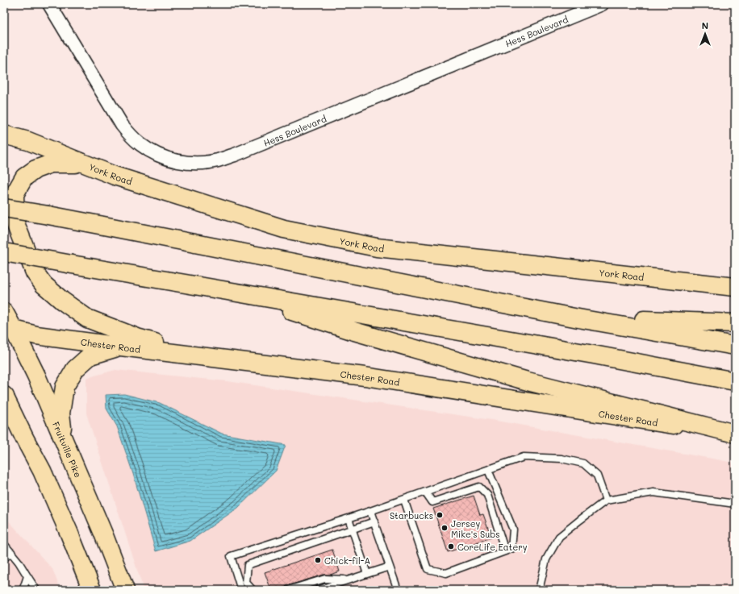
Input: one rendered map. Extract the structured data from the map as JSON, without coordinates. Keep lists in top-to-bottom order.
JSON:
{
  "streets": {
    "main road": ["York Road", "Chester Road", "Fruitville Pike"],
    "street": ["Hess Boulevard"]
  },
  "crossings": [
    ["Chester Road", "Fruitville Pike"]
  ],
  "places": [
    "Starbucks",
    "Jersey Mike's Subs",
    "CoreLife Eatery",
    "Chick-fil-A"
  ],
  "north": "top"
}
